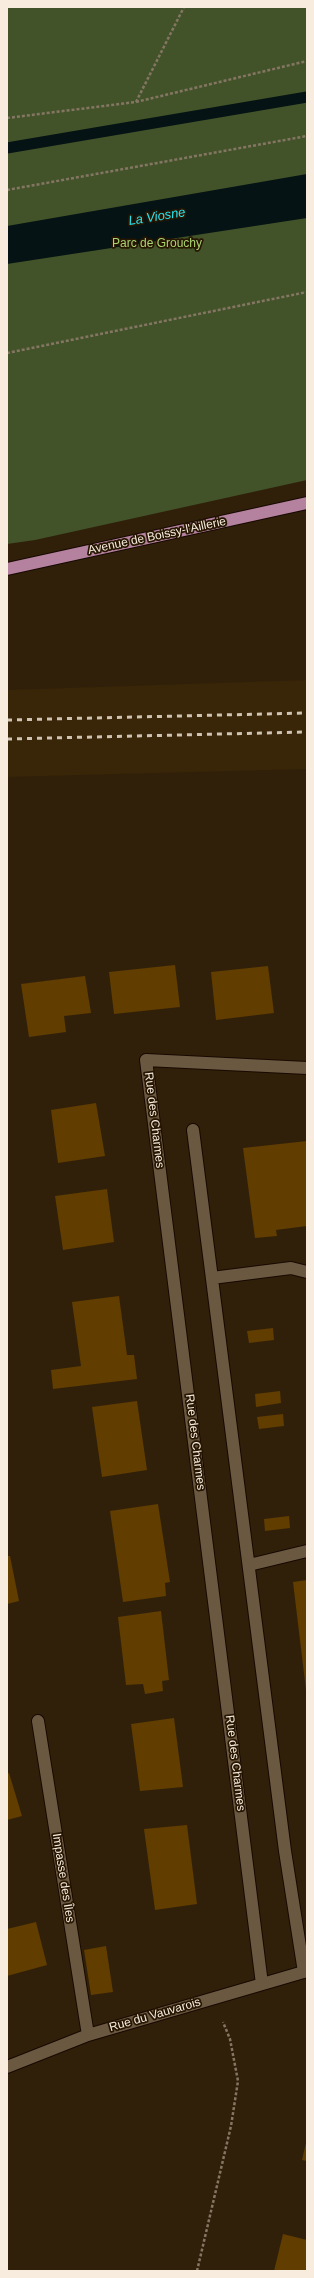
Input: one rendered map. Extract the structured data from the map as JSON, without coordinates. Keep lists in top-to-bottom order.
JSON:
{
  "streets": {
    "main road": ["Avenue de Boissy-l'Aillerie"],
    "street": ["Rue des Charmes", "Impasse des Îles", "Rue du Vauvarois"]
  },
  "crossings": [
    ["Rue des Charmes", "Rue du Vauvarois"],
    ["Impasse des Îles", "Rue du Vauvarois"]
  ],
  "water": ["La Viosne"],
  "parks": ["Parc de Grouchy"]
}
